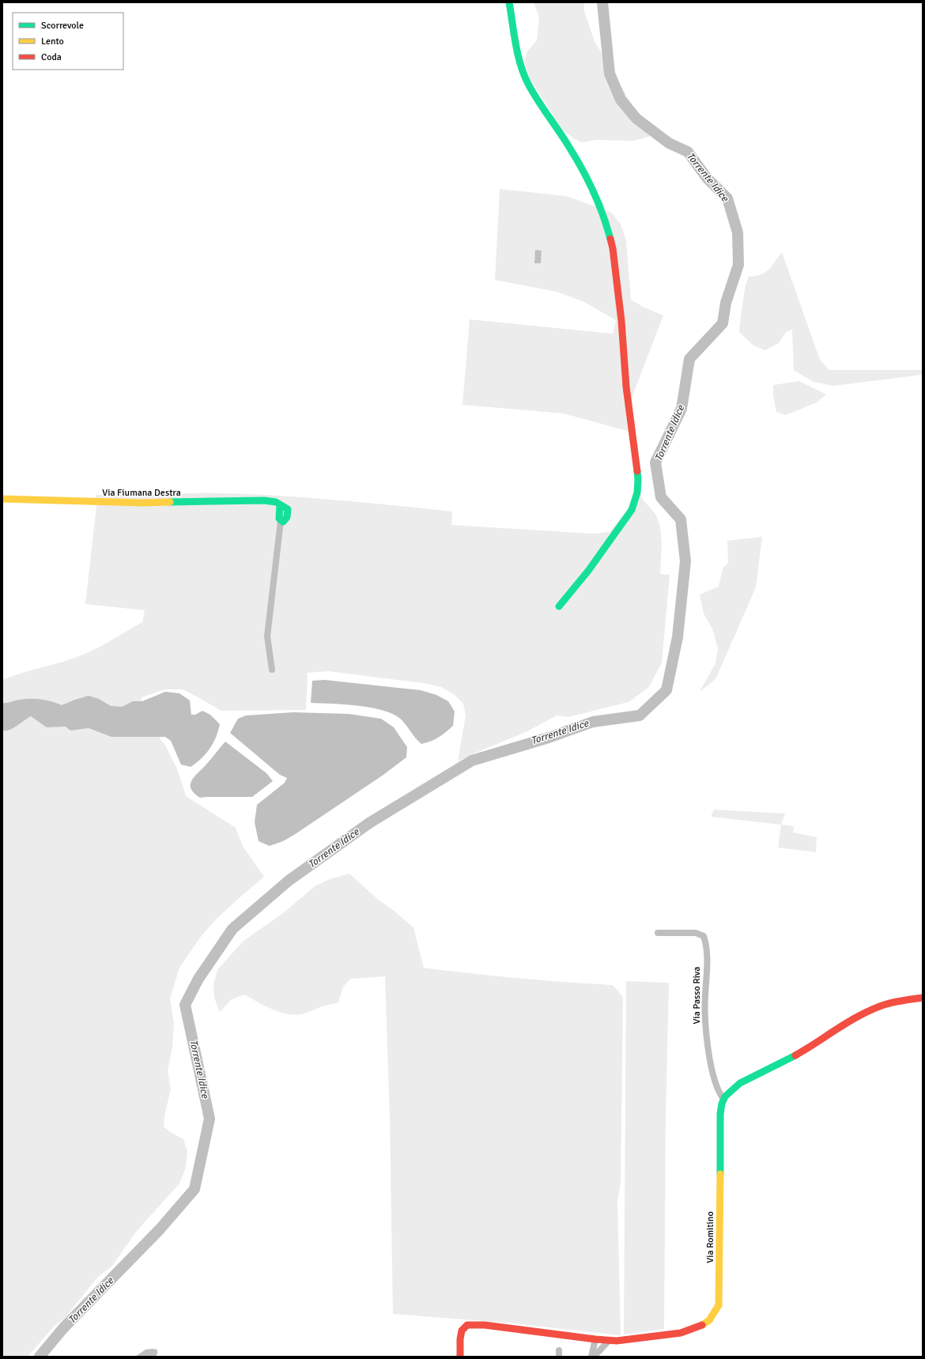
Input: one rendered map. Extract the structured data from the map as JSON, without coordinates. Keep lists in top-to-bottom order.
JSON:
{
  "streets": {
    "street": ["Via Fiumana Destra", "Via Passo Riva", "Via Romitino"]
  },
  "crossings": [
    ["Via Passo Riva", "Via Romitino"]
  ],
  "water": ["Torrente Idice"],
  "legend": ["Scorrevole", "Lento", "Coda"]
}
